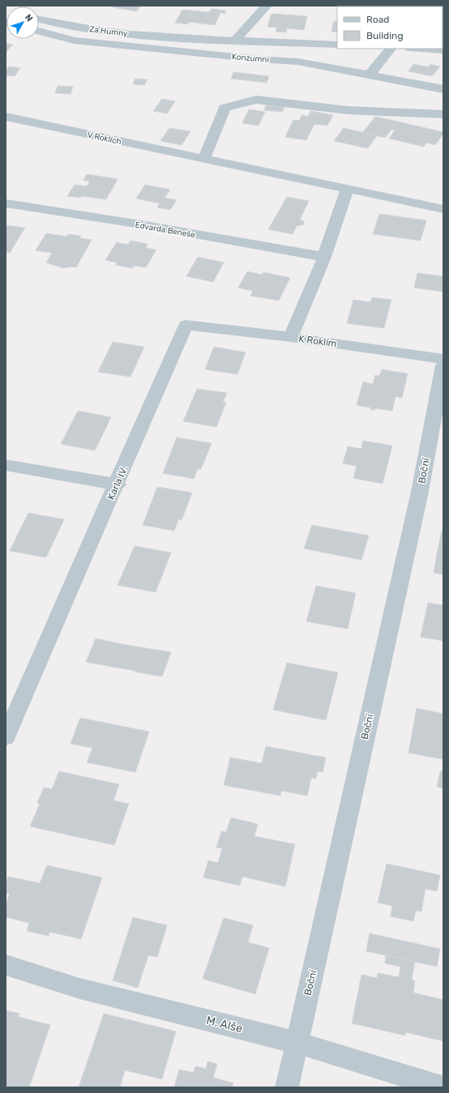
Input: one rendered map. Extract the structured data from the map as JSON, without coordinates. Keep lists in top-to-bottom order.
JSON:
{
  "streets": {
    "street": [
      "Za Humny",
      "Konzumní",
      "V Roklích",
      "Edvarda Beneše",
      "K Roklím",
      "Boční",
      "Karla IV.",
      "M. Alše"
    ]
  },
  "crossings": [
    ["Edvarda Beneše", "K Roklím"],
    ["K Roklím", "Karla IV."],
    ["Boční", "M. Alše"]
  ],
  "legend": ["Road", "Building"],
  "north": "top right"
}
